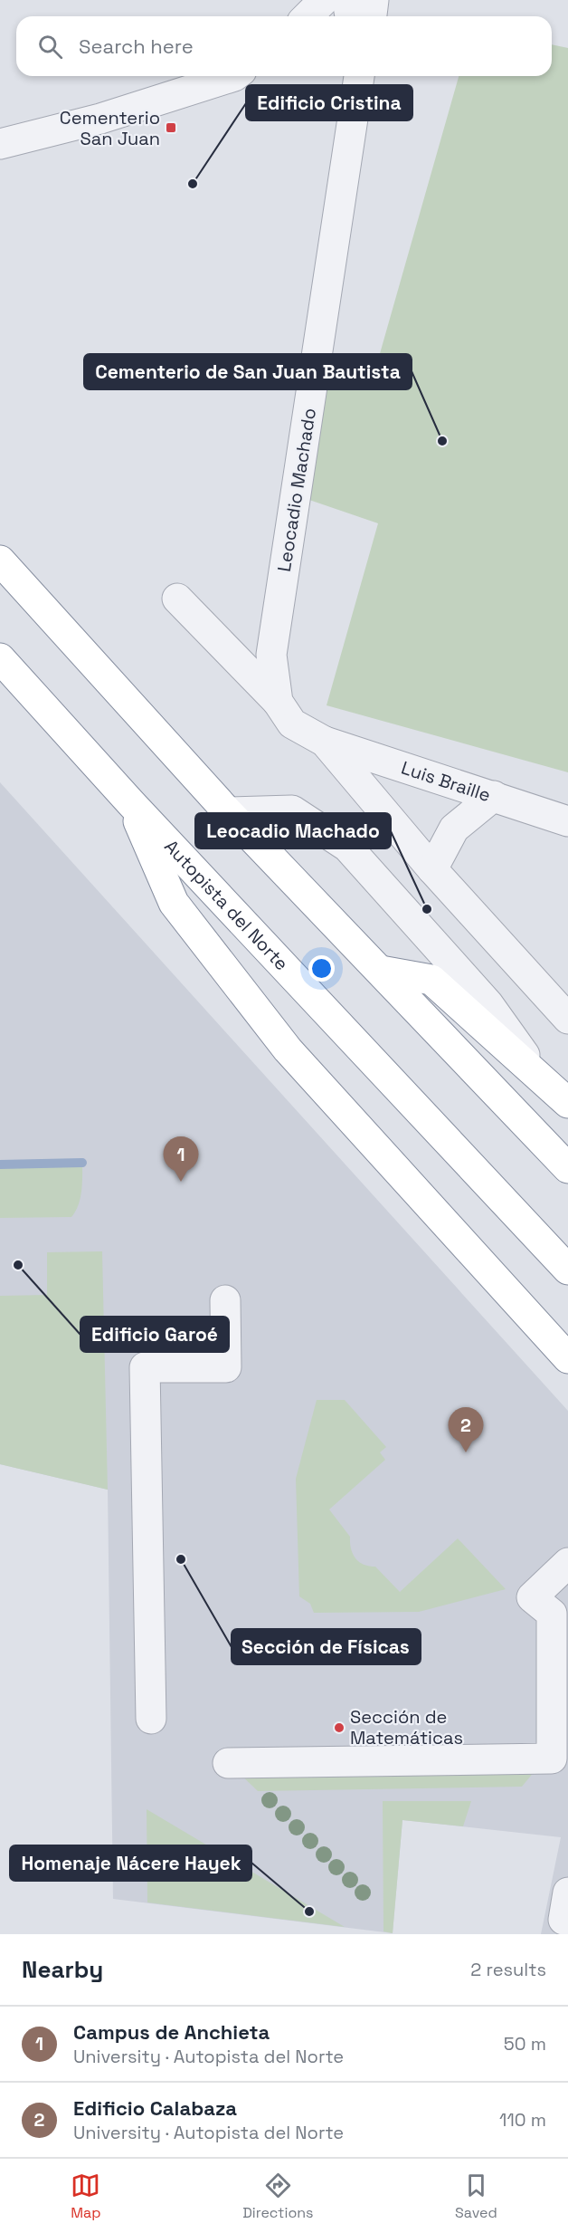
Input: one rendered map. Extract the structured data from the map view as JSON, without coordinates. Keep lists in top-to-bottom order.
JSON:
{
  "streets": {
    "highway": ["Autopista del Norte"],
    "street": ["Leocadio Machado", "Luis Braille"]
  },
  "crossings": [
    ["Leocadio Machado", "Luis Braille"]
  ],
  "places": {
    "transit": ["Cementerio San Juan"],
    "other": [
      "Edificio Cristina",
      "Cementerio de San Juan Bautista",
      "Leocadio Machado",
      "Edificio Garoé",
      "Sección de Físicas",
      "Sección de Matemáticas",
      "Homenaje Nácere Hayek"
    ]
  },
  "page": {
    "search": "Search here",
    "pins": ["1", "2"],
    "heading": ["Nearby", "2 results"],
    "list": [
      {
        "mark": "1",
        "name": "Campus de Anchieta",
        "note": "University · Autopista del Norte",
        "value": "50 m"
      },
      {
        "mark": "2",
        "name": "Edificio Calabaza",
        "note": "University · Autopista del Norte",
        "value": "110 m"
      }
    ],
    "nav": ["Map", "Directions", "Saved"]
  }
}
